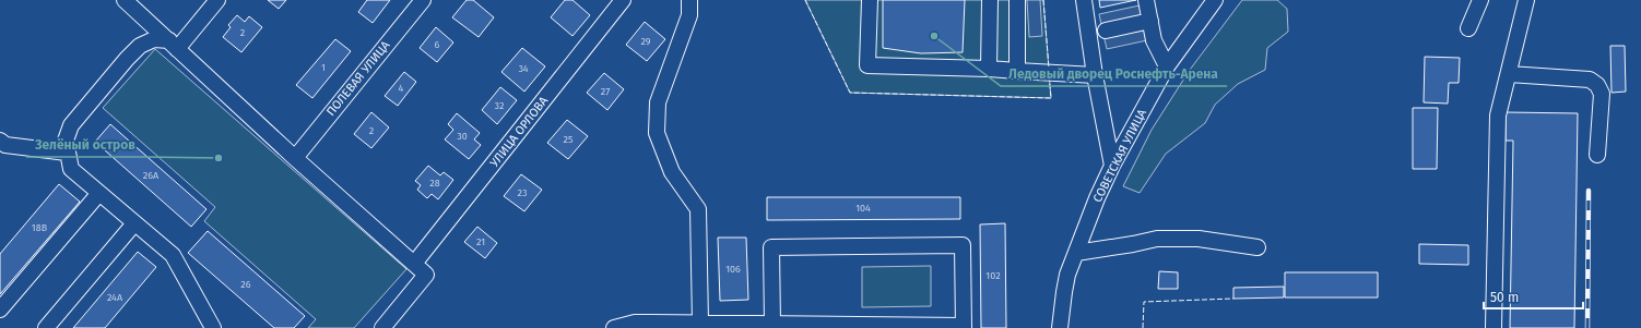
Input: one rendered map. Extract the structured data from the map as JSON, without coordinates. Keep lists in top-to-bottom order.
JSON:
{
  "streets": {
    "street": ["ПОЛЕВАЯ УЛИЦА", "УЛИЦА ОРЛОВА", "СОВЕТСКАЯ УЛИЦА"]
  },
  "places": ["Ледовый дворец Роснефть-Арена", "Зелёный остров"],
  "house_numbers": [
    "2",
    "29",
    "6",
    "1",
    "34",
    "4",
    "27",
    "32",
    "2",
    "30",
    "25",
    "26А",
    "28",
    "23",
    "104",
    "18В",
    "21",
    "106",
    "102",
    "26",
    "24А"
  ],
  "scale_bar": "50 m"
}
